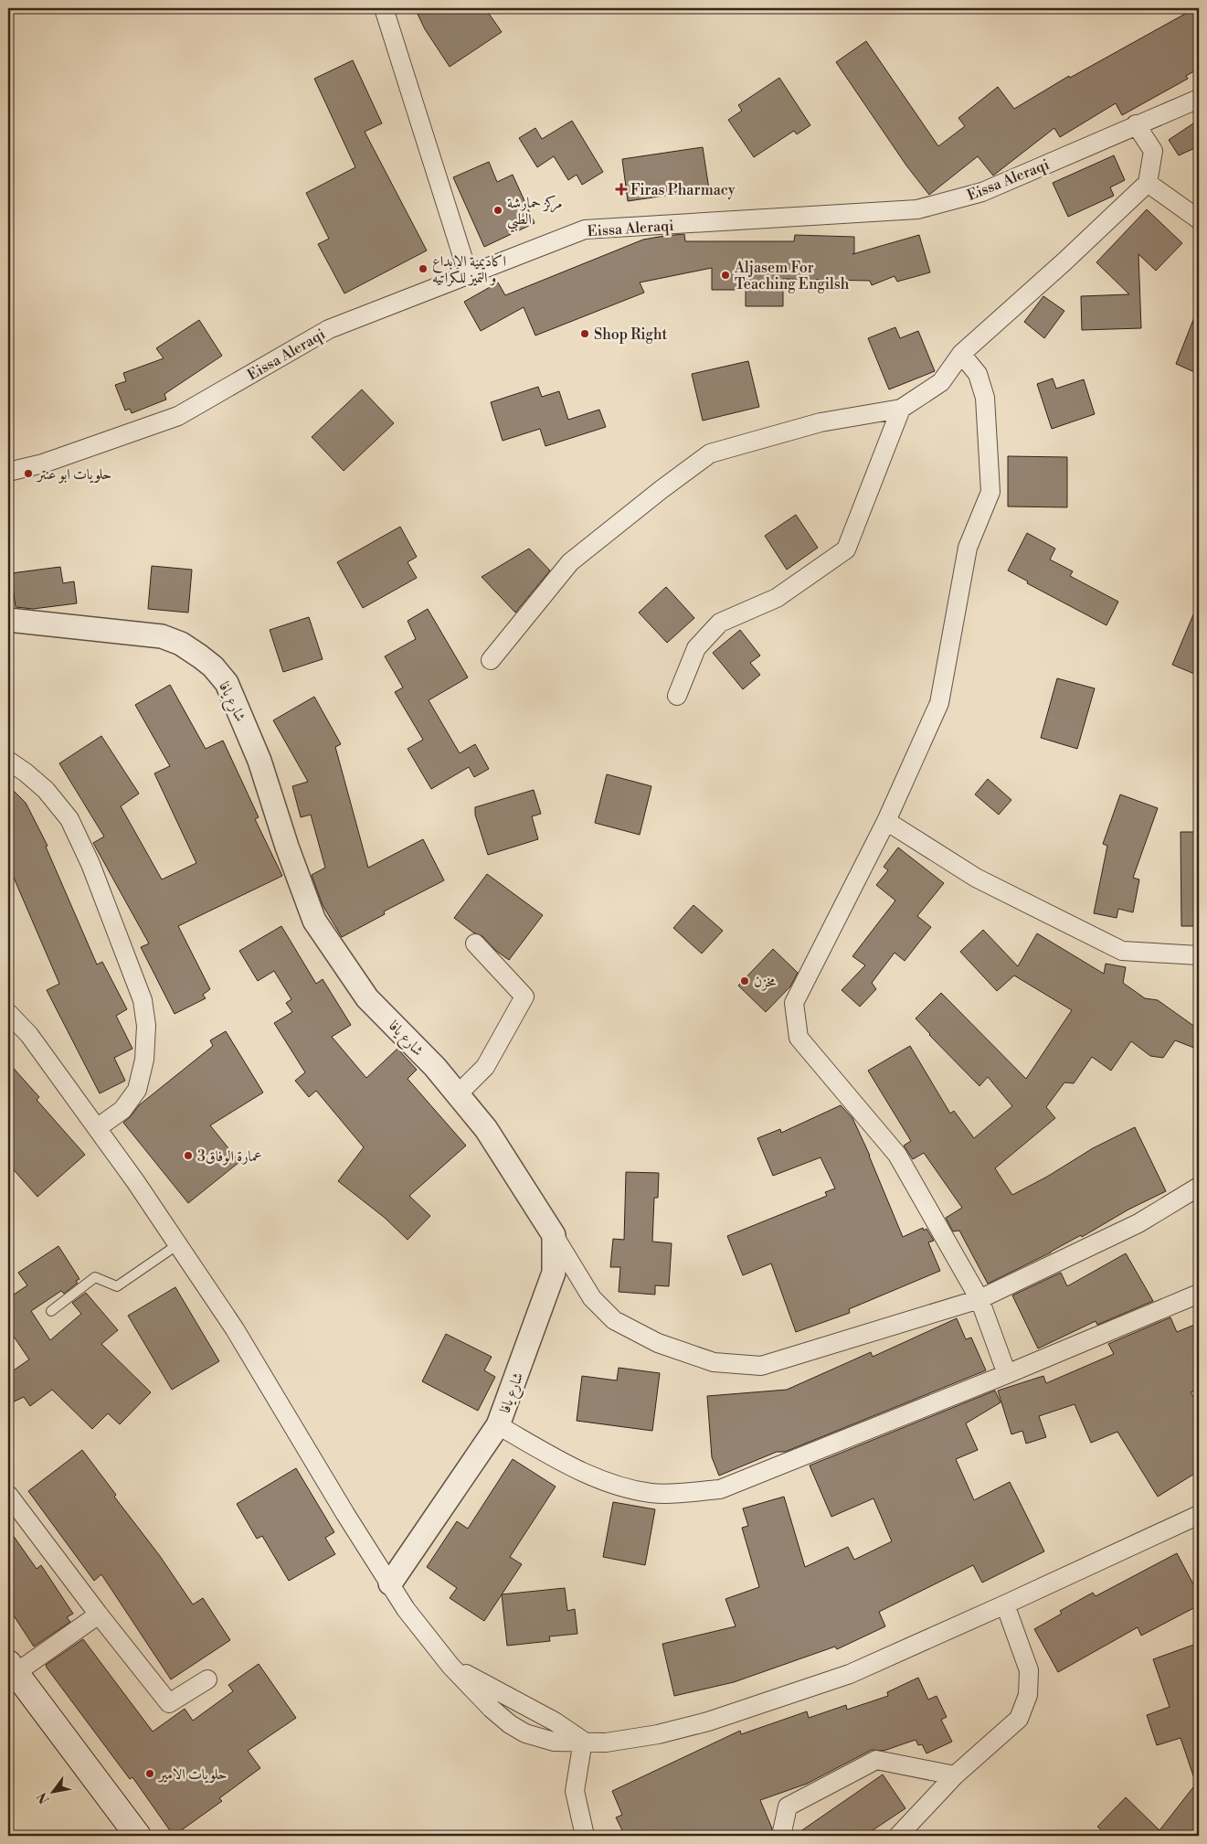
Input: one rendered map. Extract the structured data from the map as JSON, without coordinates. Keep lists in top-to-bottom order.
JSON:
{
  "streets": {
    "street": ["Eissa Aleraqi", "شارع يافا"]
  },
  "places": {
    "health": ["Firas Pharmacy"],
    "other": [
      "مركز حمارشة الطبي",
      "اكاديمية الإبداع و التميز للكراتيه",
      "Aljasem For Teaching Engilsh",
      "Shop Right",
      "حلويات ابو عنتر",
      "مخزن",
      "عمارة الوفاق3",
      "حلويات الامير"
    ]
  },
  "north": "bottom left"
}
